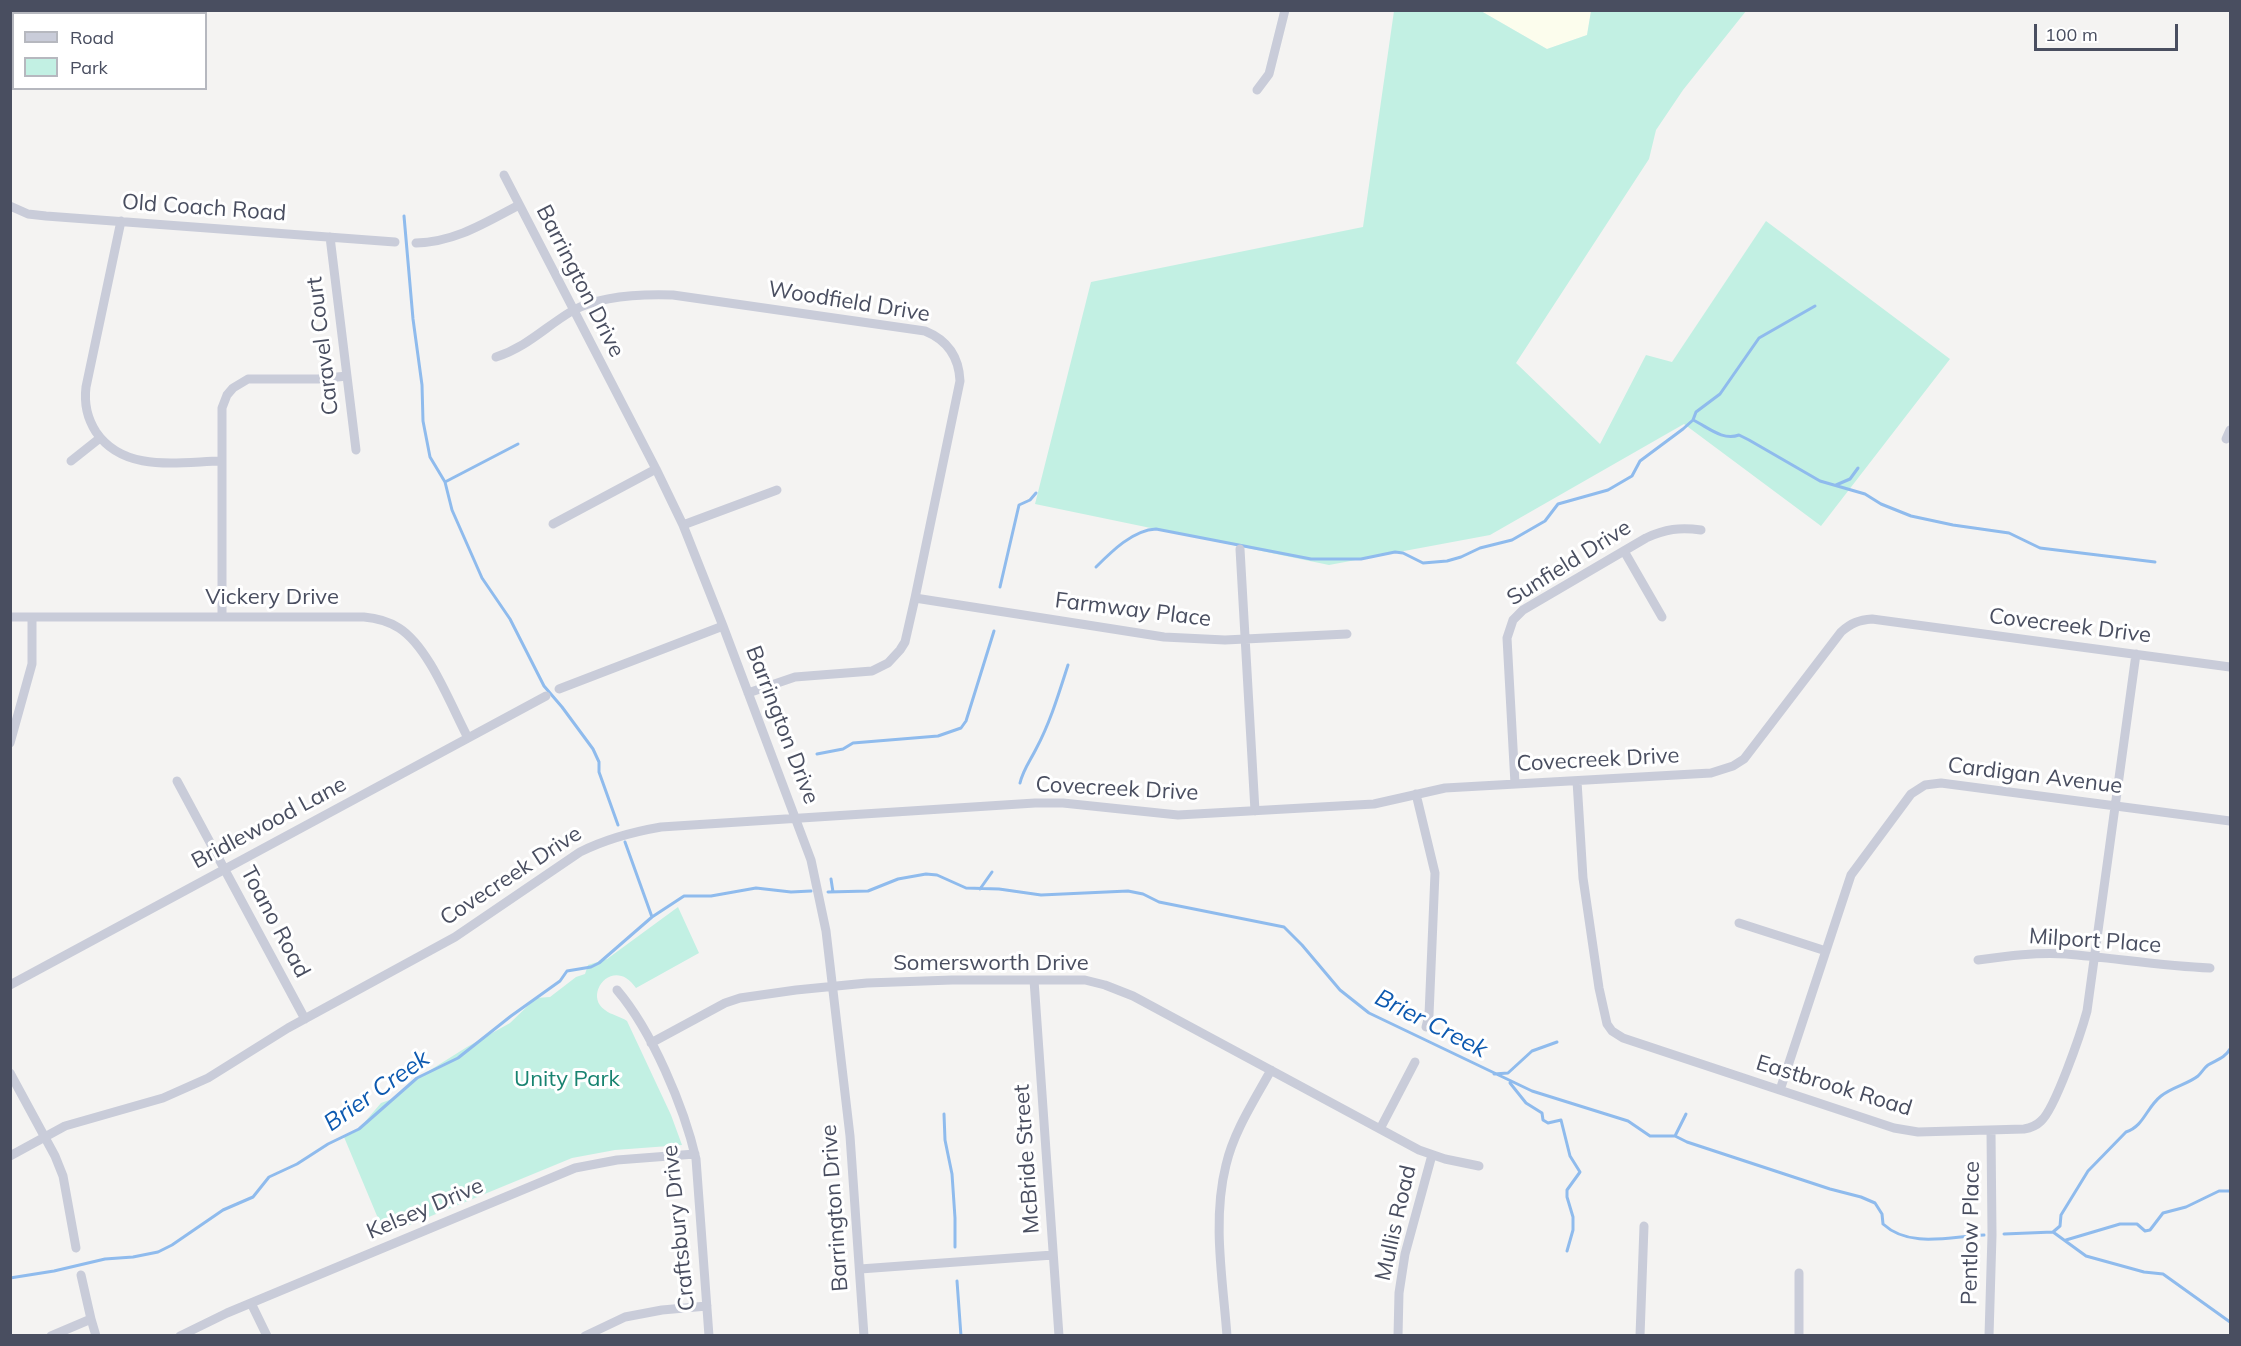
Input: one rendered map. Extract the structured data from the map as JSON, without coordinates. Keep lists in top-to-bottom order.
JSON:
{
  "streets": {
    "street": [
      "Old Coach Road",
      "Barrington Drive",
      "Woodfield Drive",
      "Caravel Court",
      "Sunfield Drive",
      "Vickery Drive",
      "Farmway Place",
      "Covecreek Drive",
      "Cardigan Avenue",
      "Bridlewood Lane",
      "Toano Road",
      "Milport Place",
      "Somersworth Drive",
      "Eastbrook Road",
      "McBride Street",
      "Kelsey Drive",
      "Mullis Road",
      "Craftsbury Drive",
      "Pentlow Place"
    ]
  },
  "crossings": [
    ["Old Coach Road", "Caravel Court"],
    ["Barrington Drive", "Woodfield Drive"],
    ["Barrington Drive", "Covecreek Drive"],
    ["Barrington Drive", "Somersworth Drive"],
    ["Woodfield Drive", "Farmway Place"],
    ["Sunfield Drive", "Covecreek Drive"],
    ["Vickery Drive", "Bridlewood Lane"],
    ["Covecreek Drive", "Toano Road"],
    ["Covecreek Drive", "Eastbrook Road"],
    ["Cardigan Avenue", "Eastbrook Road"],
    ["Bridlewood Lane", "Toano Road"],
    ["Milport Place", "Eastbrook Road"],
    ["Somersworth Drive", "McBride Street"],
    ["Somersworth Drive", "Mullis Road"],
    ["Somersworth Drive", "Craftsbury Drive"],
    ["Eastbrook Road", "Pentlow Place"],
    ["Kelsey Drive", "Craftsbury Drive"]
  ],
  "water": ["Brier Creek"],
  "parks": ["Unity Park"],
  "legend": ["Road", "Park"],
  "scale_bar": "100 m"
}
